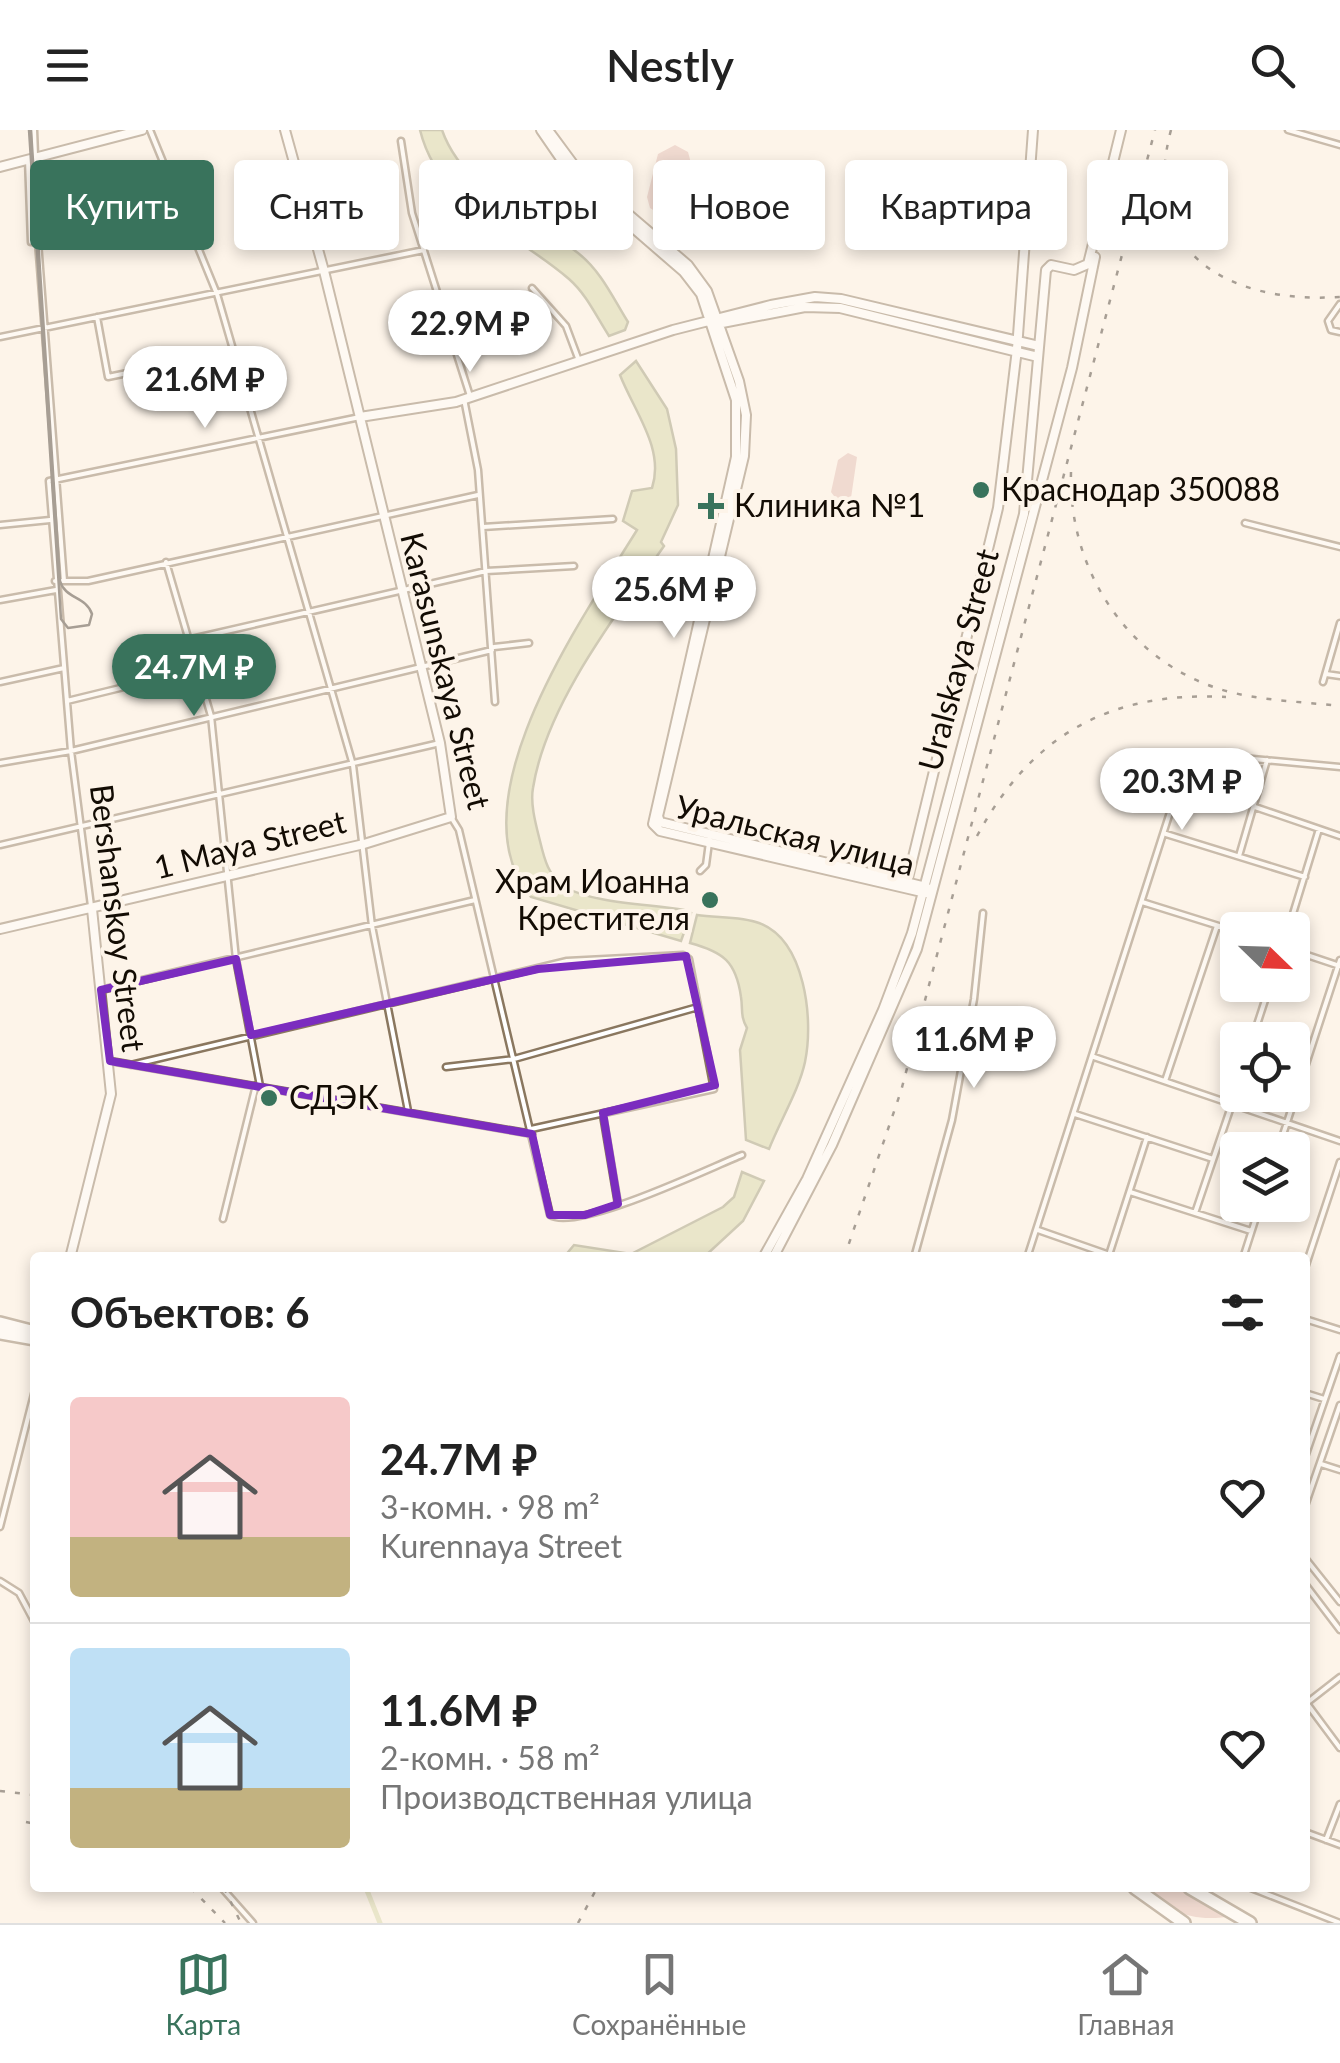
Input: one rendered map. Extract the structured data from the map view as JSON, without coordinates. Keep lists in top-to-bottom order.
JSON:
{
  "streets": {
    "main road": [
      "Uralskaya Street",
      "Karasunskaya Street",
      "Уральская улица",
      "1 Maya Street",
      "Bershanskoy Street"
    ]
  },
  "crossings": [
    ["Uralskaya Street", "Уральская улица"],
    ["Karasunskaya Street", "1 Maya Street"],
    ["1 Maya Street", "Bershanskoy Street"]
  ],
  "places": {
    "other": ["Краснодар 350088", "Храм Иоанна Крестителя", "СДЭК"],
    "health": ["Клиника №1"]
  },
  "north": "bottom right",
  "page": {
    "header": "Nestly",
    "chip": [
      "Купить",
      "Снять",
      "Фильтры",
      "Новое",
      "Квартира",
      "Дом"
    ],
    "price": [
      "22.9M ₽",
      "21.6M ₽",
      "25.6M ₽",
      "24.7M ₽",
      "20.3M ₽",
      "11.6M ₽"
    ],
    "heading": "Объектов: 6",
    "list": [
      {
        "name": "24.7M ₽",
        "note": "3-комн. · 98 m² · Kurennaya Street"
      },
      {
        "name": "11.6M ₽",
        "note": "2-комн. · 58 m² · Производственная улица"
      }
    ],
    "tabs": ["Карта", "Сохранённые", "Главная"]
  }
}
